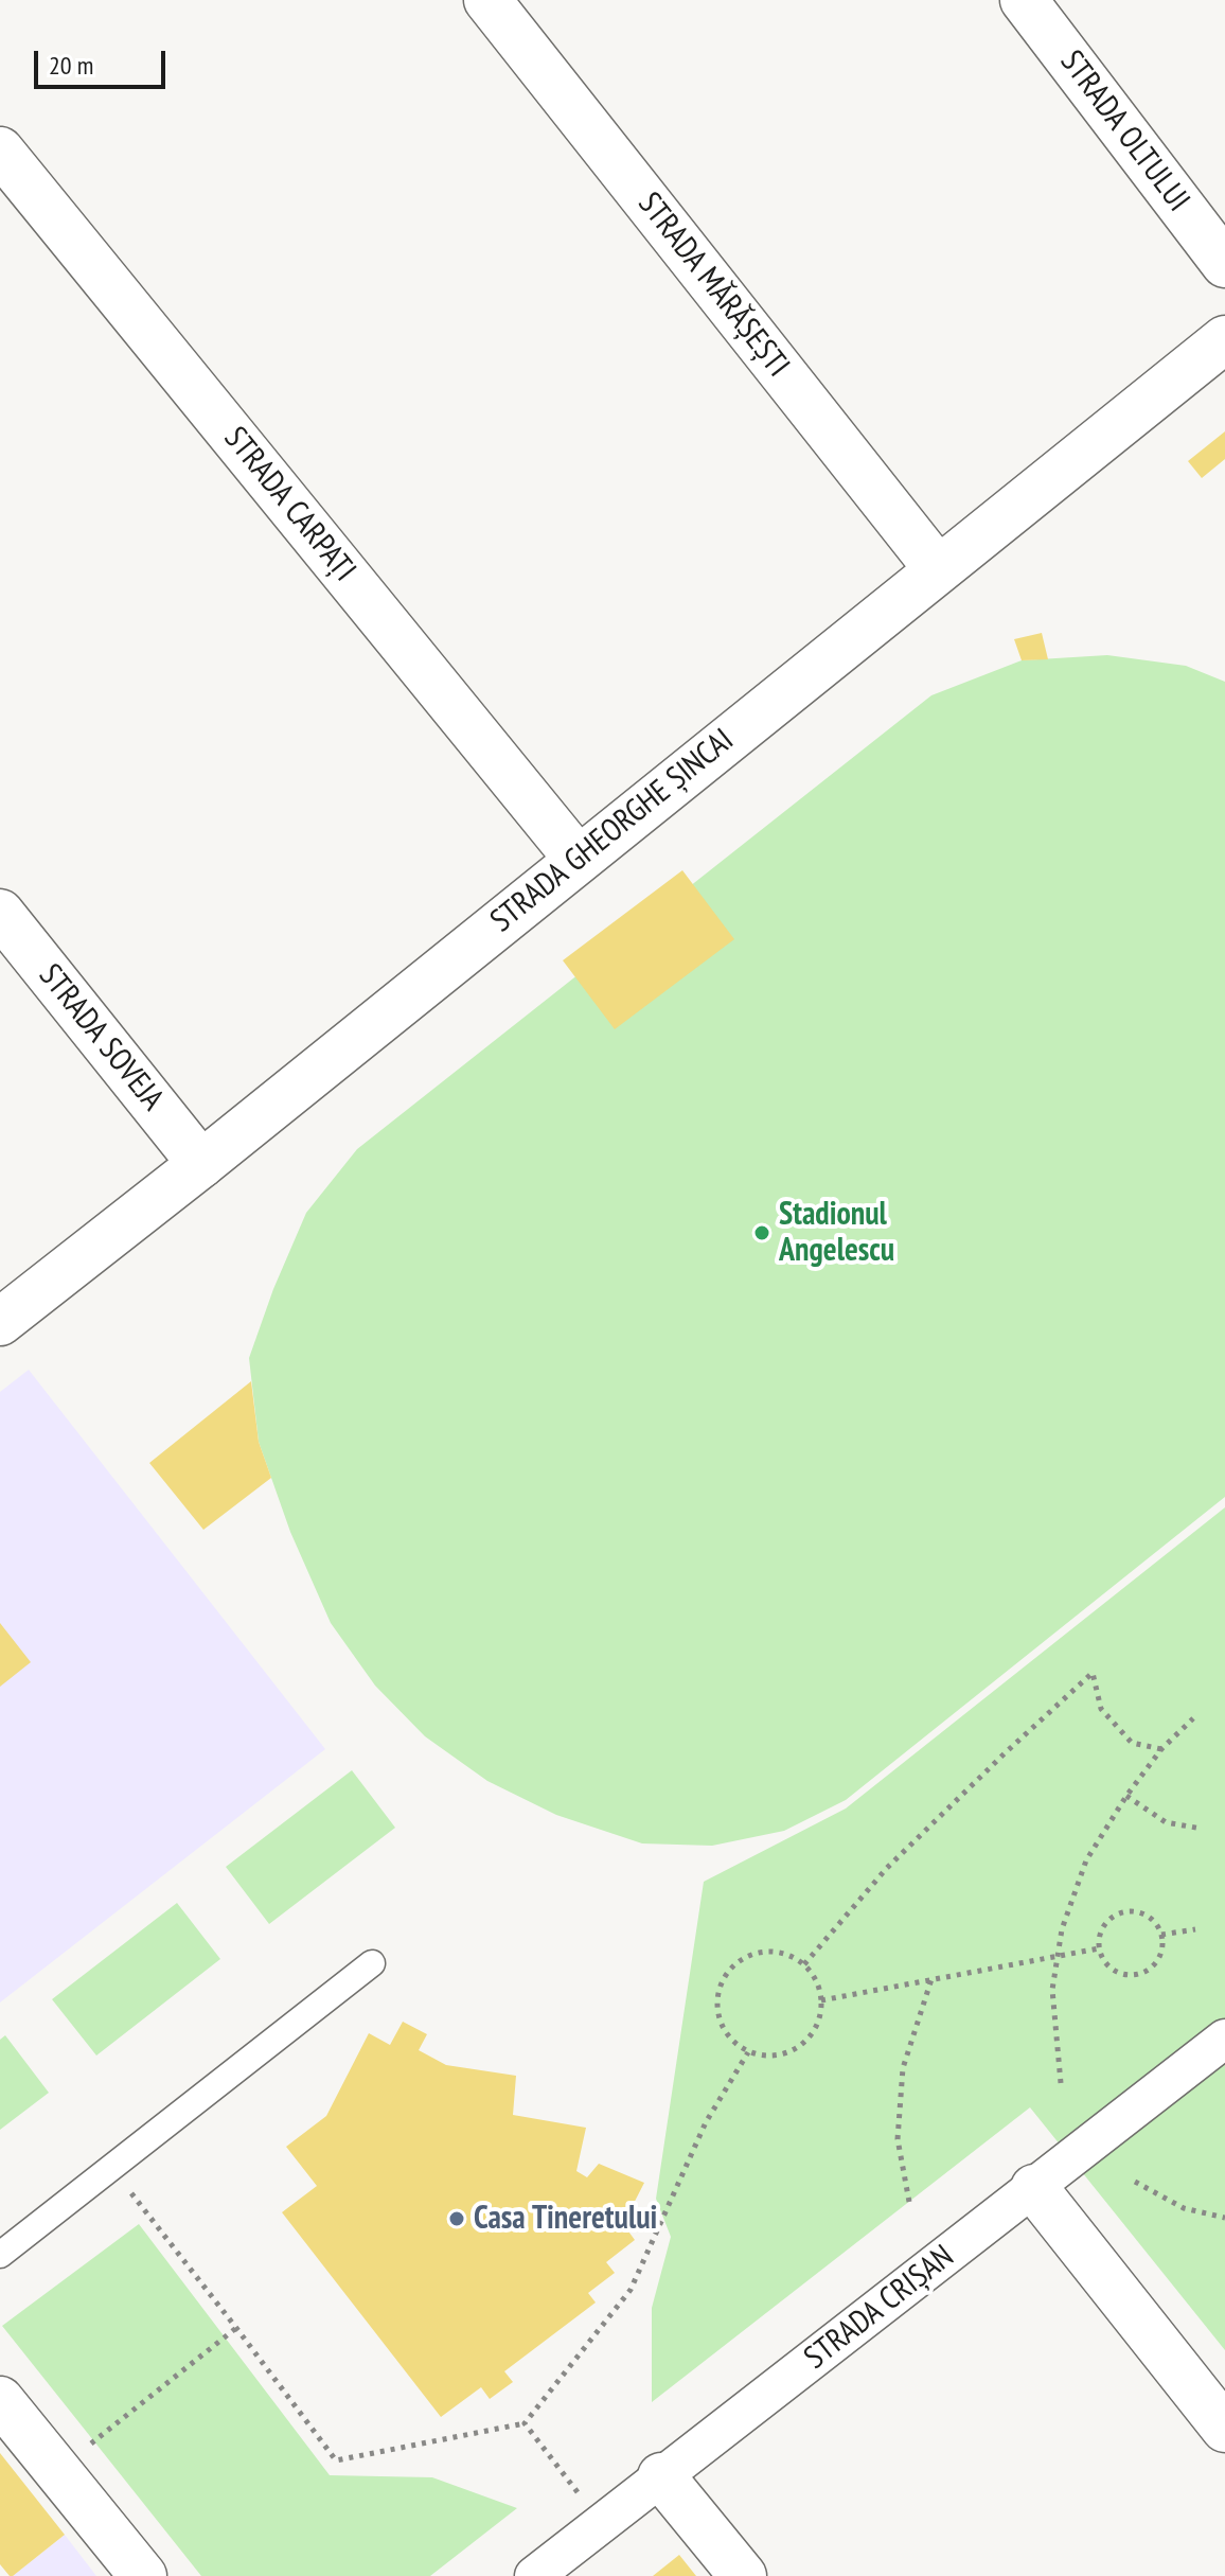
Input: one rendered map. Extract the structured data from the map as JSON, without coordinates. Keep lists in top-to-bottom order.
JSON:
{
  "streets": {
    "street": [
      "STRADA OLTULUI",
      "STRADA MĂRĂȘEȘTI",
      "STRADA CARPAȚI",
      "STRADA GHEORGHE ȘINCAI",
      "STRADA SOVEJA",
      "STRADA CRIȘAN"
    ]
  },
  "crossings": [
    ["STRADA MĂRĂȘEȘTI", "STRADA GHEORGHE ȘINCAI"],
    ["STRADA CARPAȚI", "STRADA GHEORGHE ȘINCAI"],
    ["STRADA GHEORGHE ȘINCAI", "STRADA SOVEJA"]
  ],
  "places": ["Stadionul Angelescu", "Casa Tineretului"],
  "scale_bar": "20 m"
}
